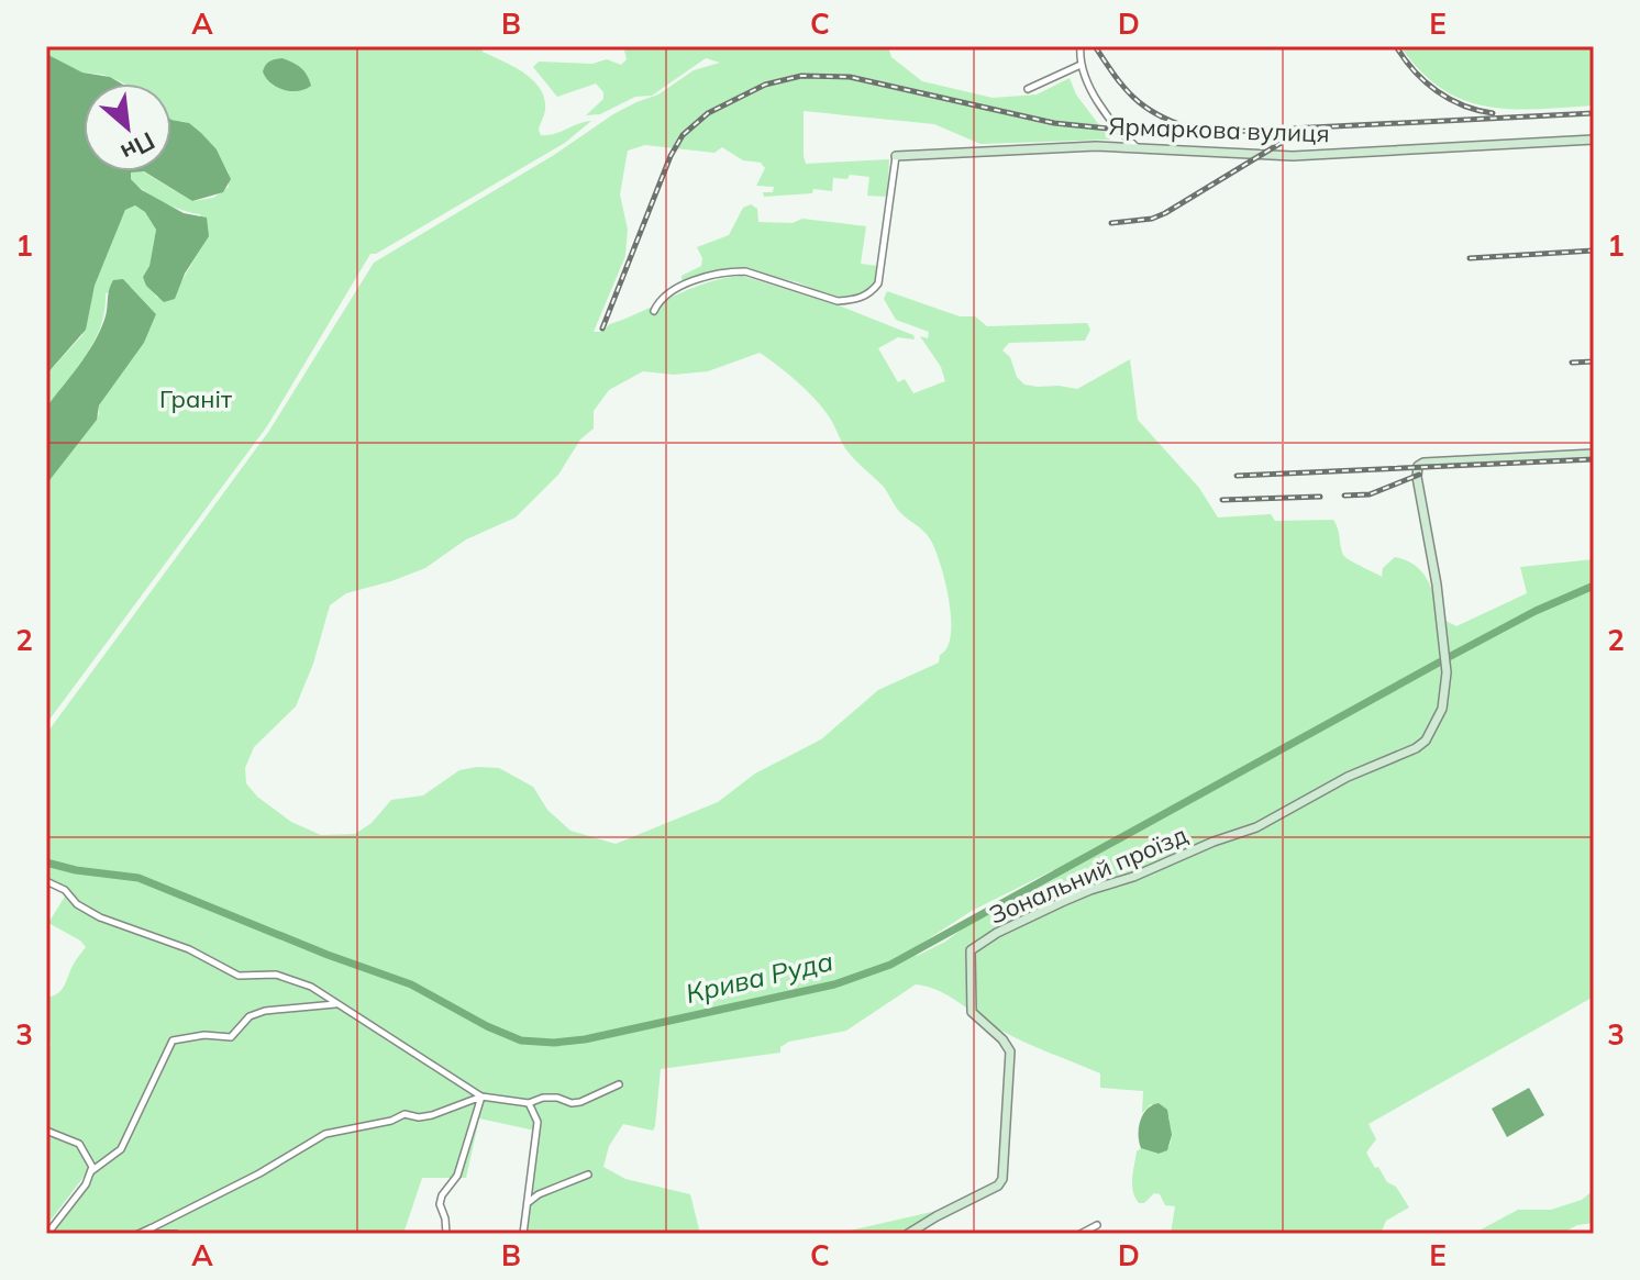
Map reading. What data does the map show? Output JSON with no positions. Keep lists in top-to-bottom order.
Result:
{
  "streets": {
    "street": ["Ярмаркова вулиця", "Зональний проїзд"]
  },
  "water": ["Крива Руда"],
  "parks": ["Граніт"],
  "north": "bottom right",
  "grid": {
    "columns": [
      "A",
      "B",
      "C",
      "D",
      "E"
    ],
    "rows": ["1", "2", "3"]
  }
}
